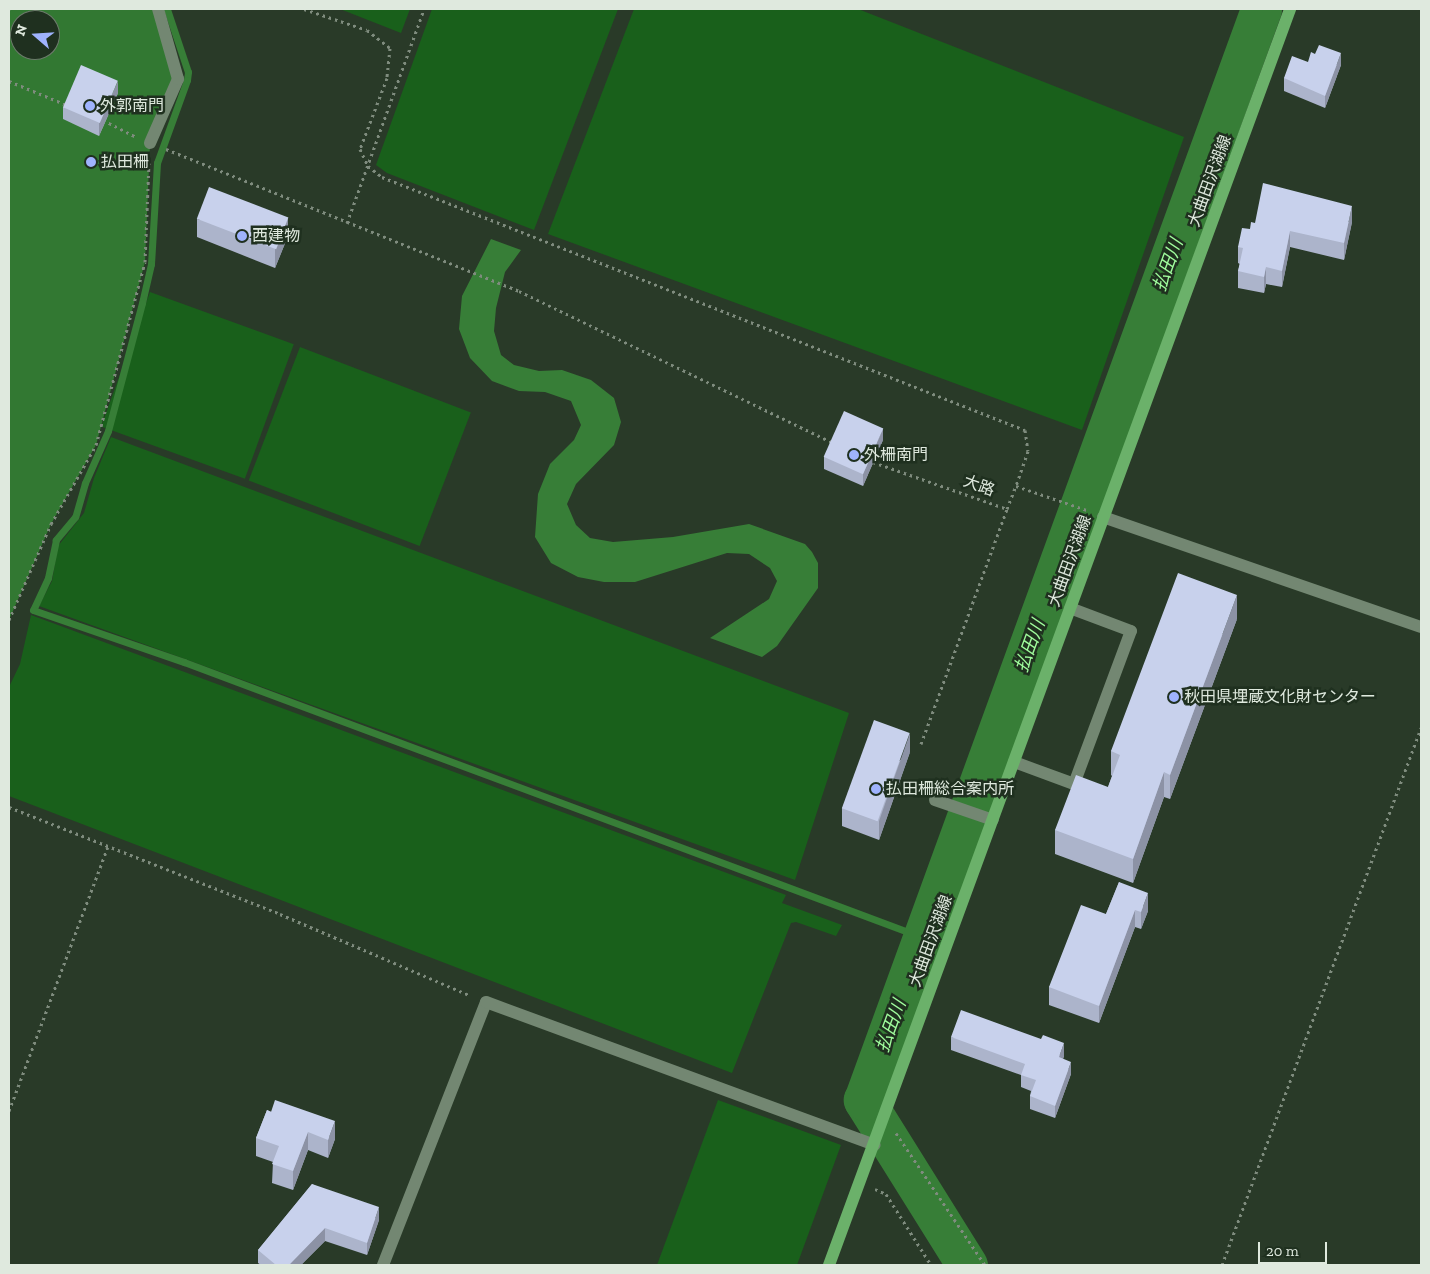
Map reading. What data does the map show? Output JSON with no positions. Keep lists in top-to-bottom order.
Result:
{
  "streets": {
    "main road": ["大曲田沢湖線"],
    "path": ["大路"]
  },
  "crossings": [
    ["大曲田沢湖線", "大路"]
  ],
  "water": ["払田川"],
  "places": [
    "外郭南門",
    "払田柵",
    "西建物",
    "外柵南門",
    "秋田県埋蔵文化財センター",
    "払田柵総合案内所"
  ],
  "scale_bar": "20 m",
  "north": "left"
}
